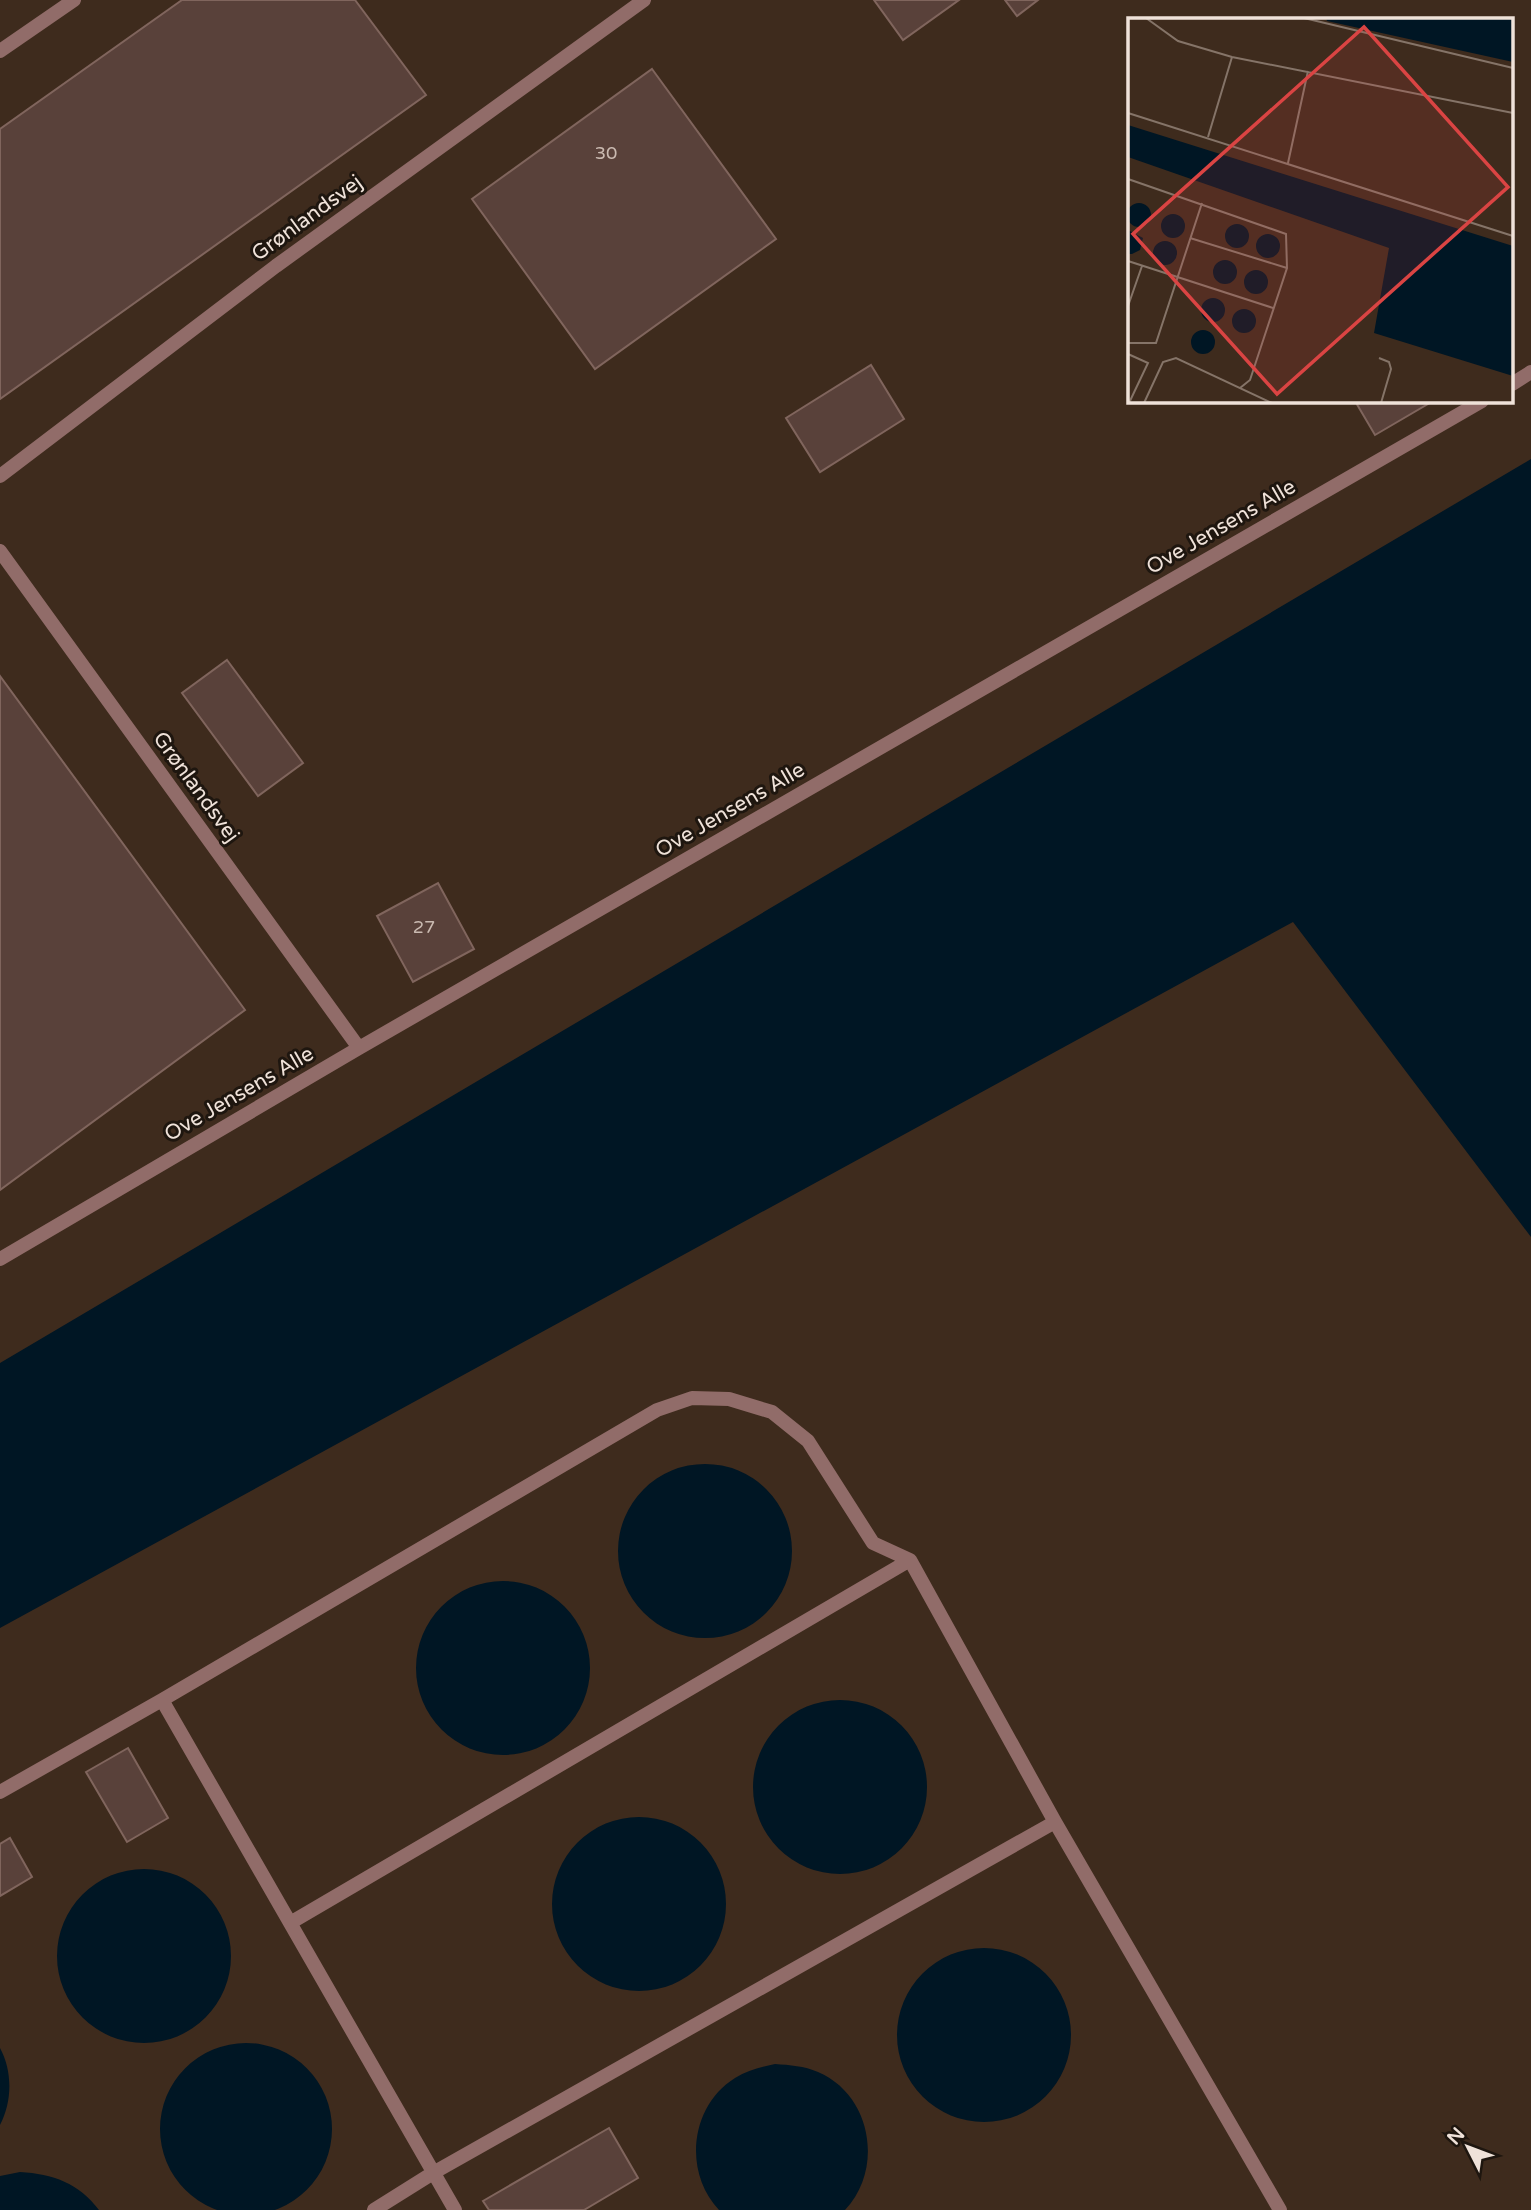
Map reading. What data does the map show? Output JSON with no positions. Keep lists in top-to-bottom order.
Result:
{
  "streets": {
    "street": ["Grønlandsvej", "Ove Jensens Alle"]
  },
  "crossings": [
    ["Grønlandsvej", "Ove Jensens Alle"]
  ],
  "house_numbers": ["30", "27"],
  "north": "top left"
}
